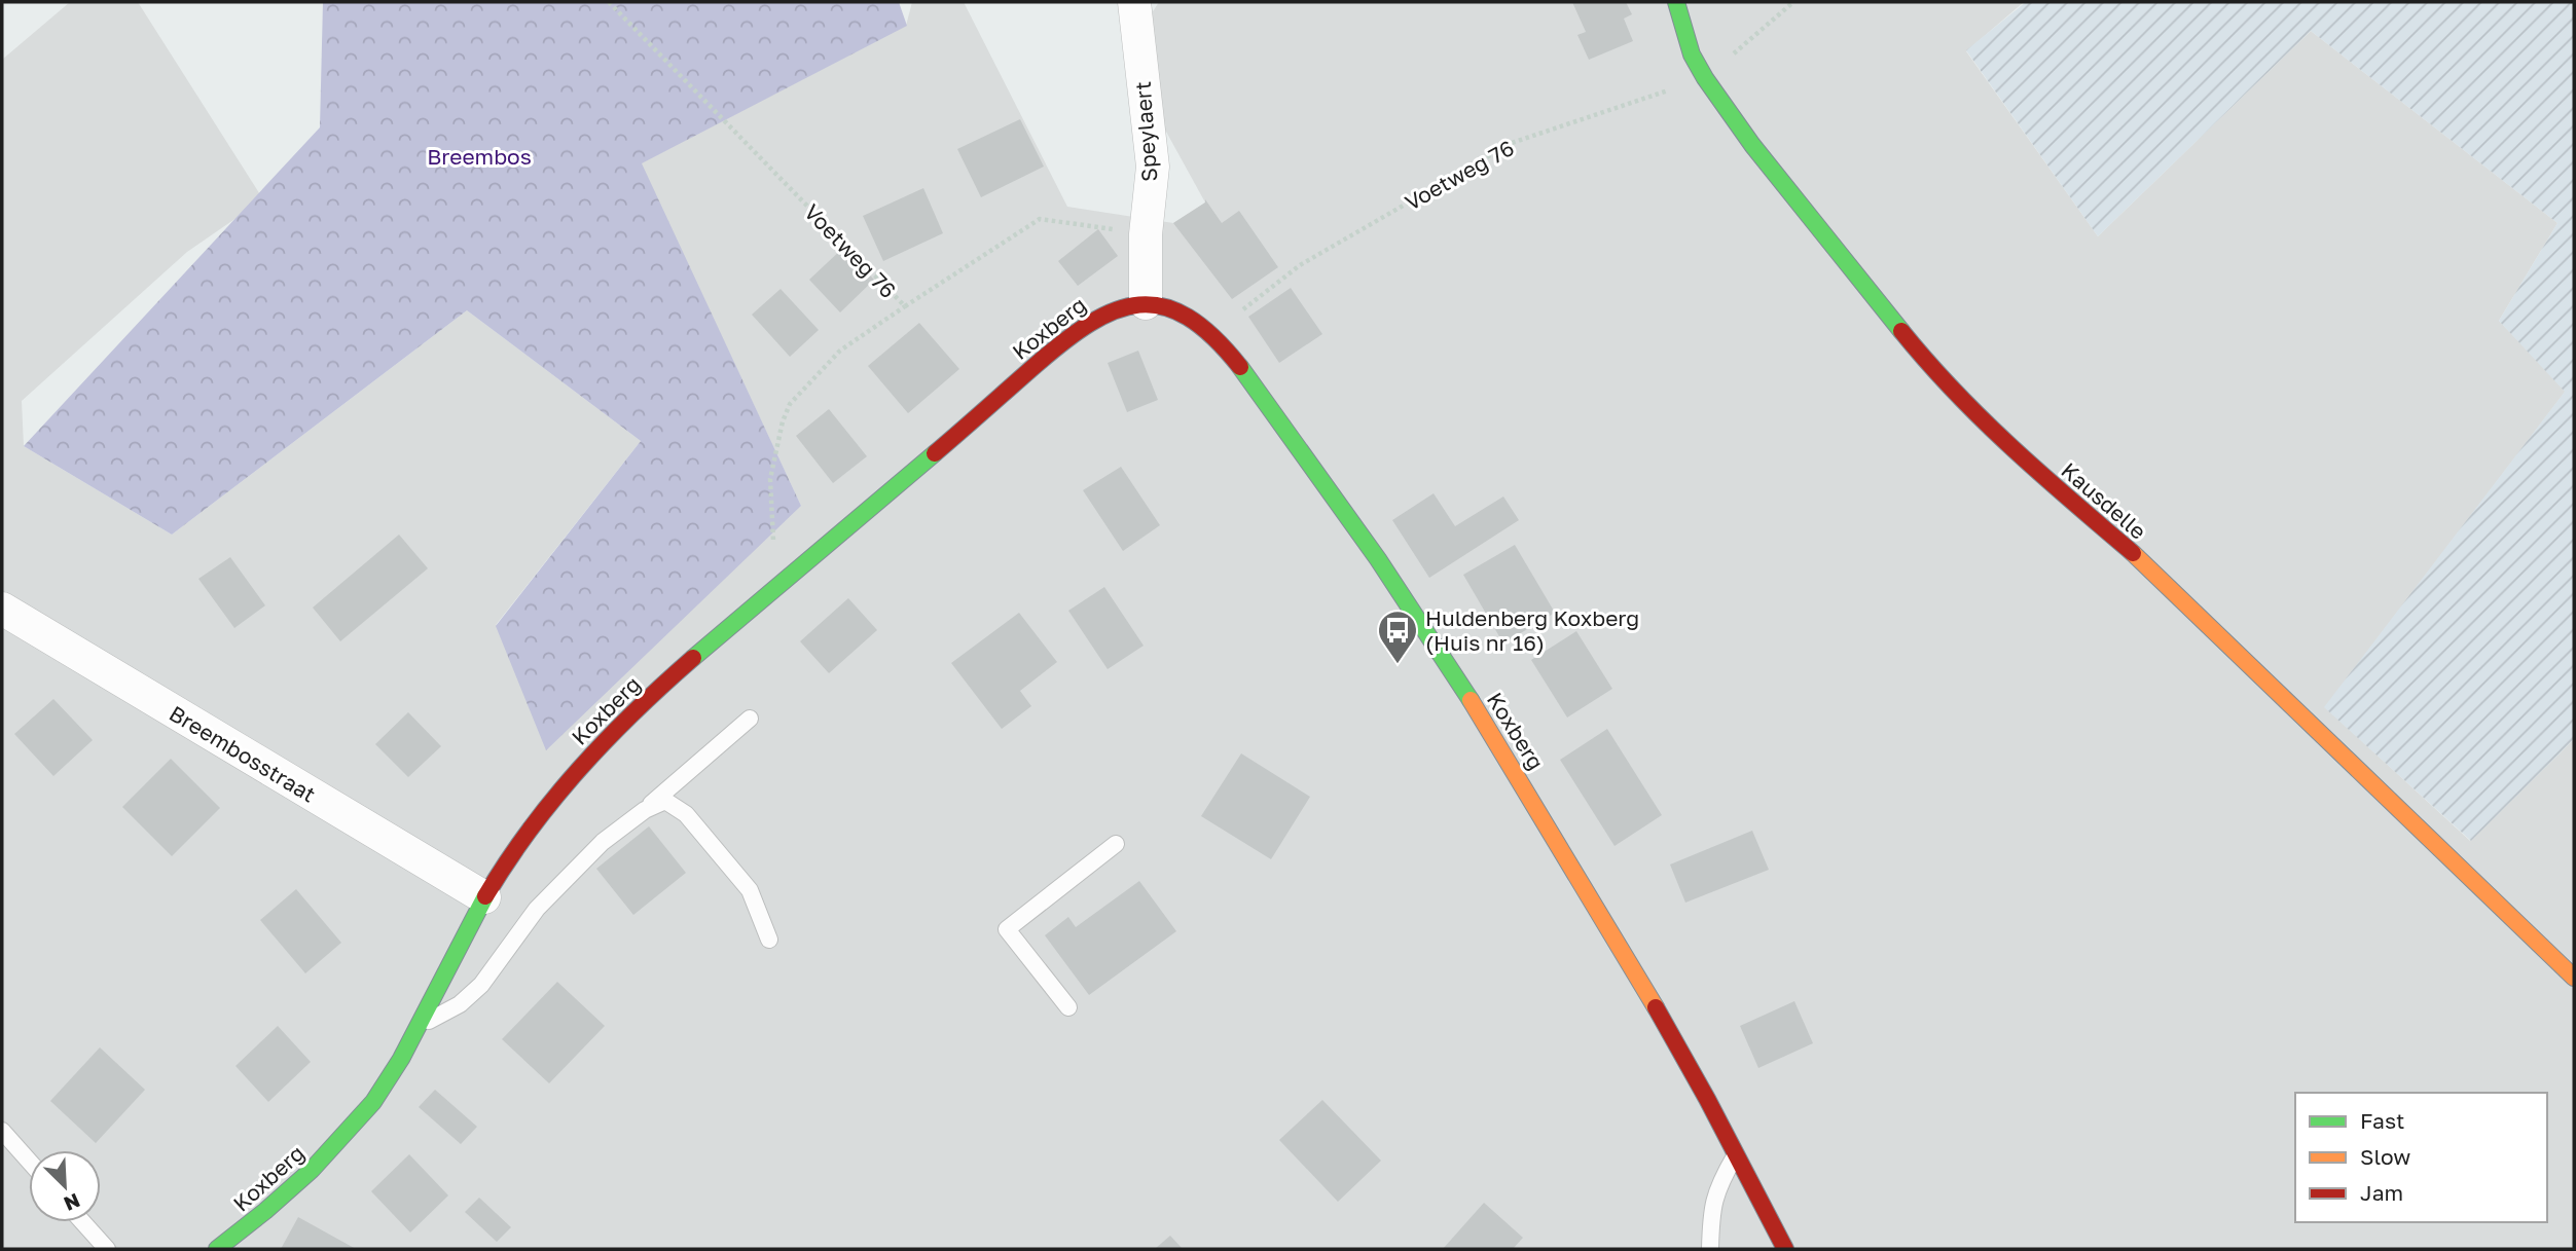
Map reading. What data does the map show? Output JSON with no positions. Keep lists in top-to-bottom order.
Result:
{
  "streets": {
    "street": [
      "Speylaert",
      "Koxberg",
      "Kausdelle",
      "Breembosstraat"
    ],
    "path": ["Voetweg 76"]
  },
  "crossings": [
    ["Speylaert", "Voetweg 76"],
    ["Speylaert", "Koxberg"],
    ["Voetweg 76", "Koxberg"],
    ["Voetweg 76", "Kausdelle"],
    ["Koxberg", "Breembosstraat"]
  ],
  "parks": ["Breembos"],
  "places": {
    "bus stop": ["Huldenberg Koxberg (Huis nr 16)"]
  },
  "legend": ["Fast", "Slow", "Jam"],
  "north": "bottom right"
}
